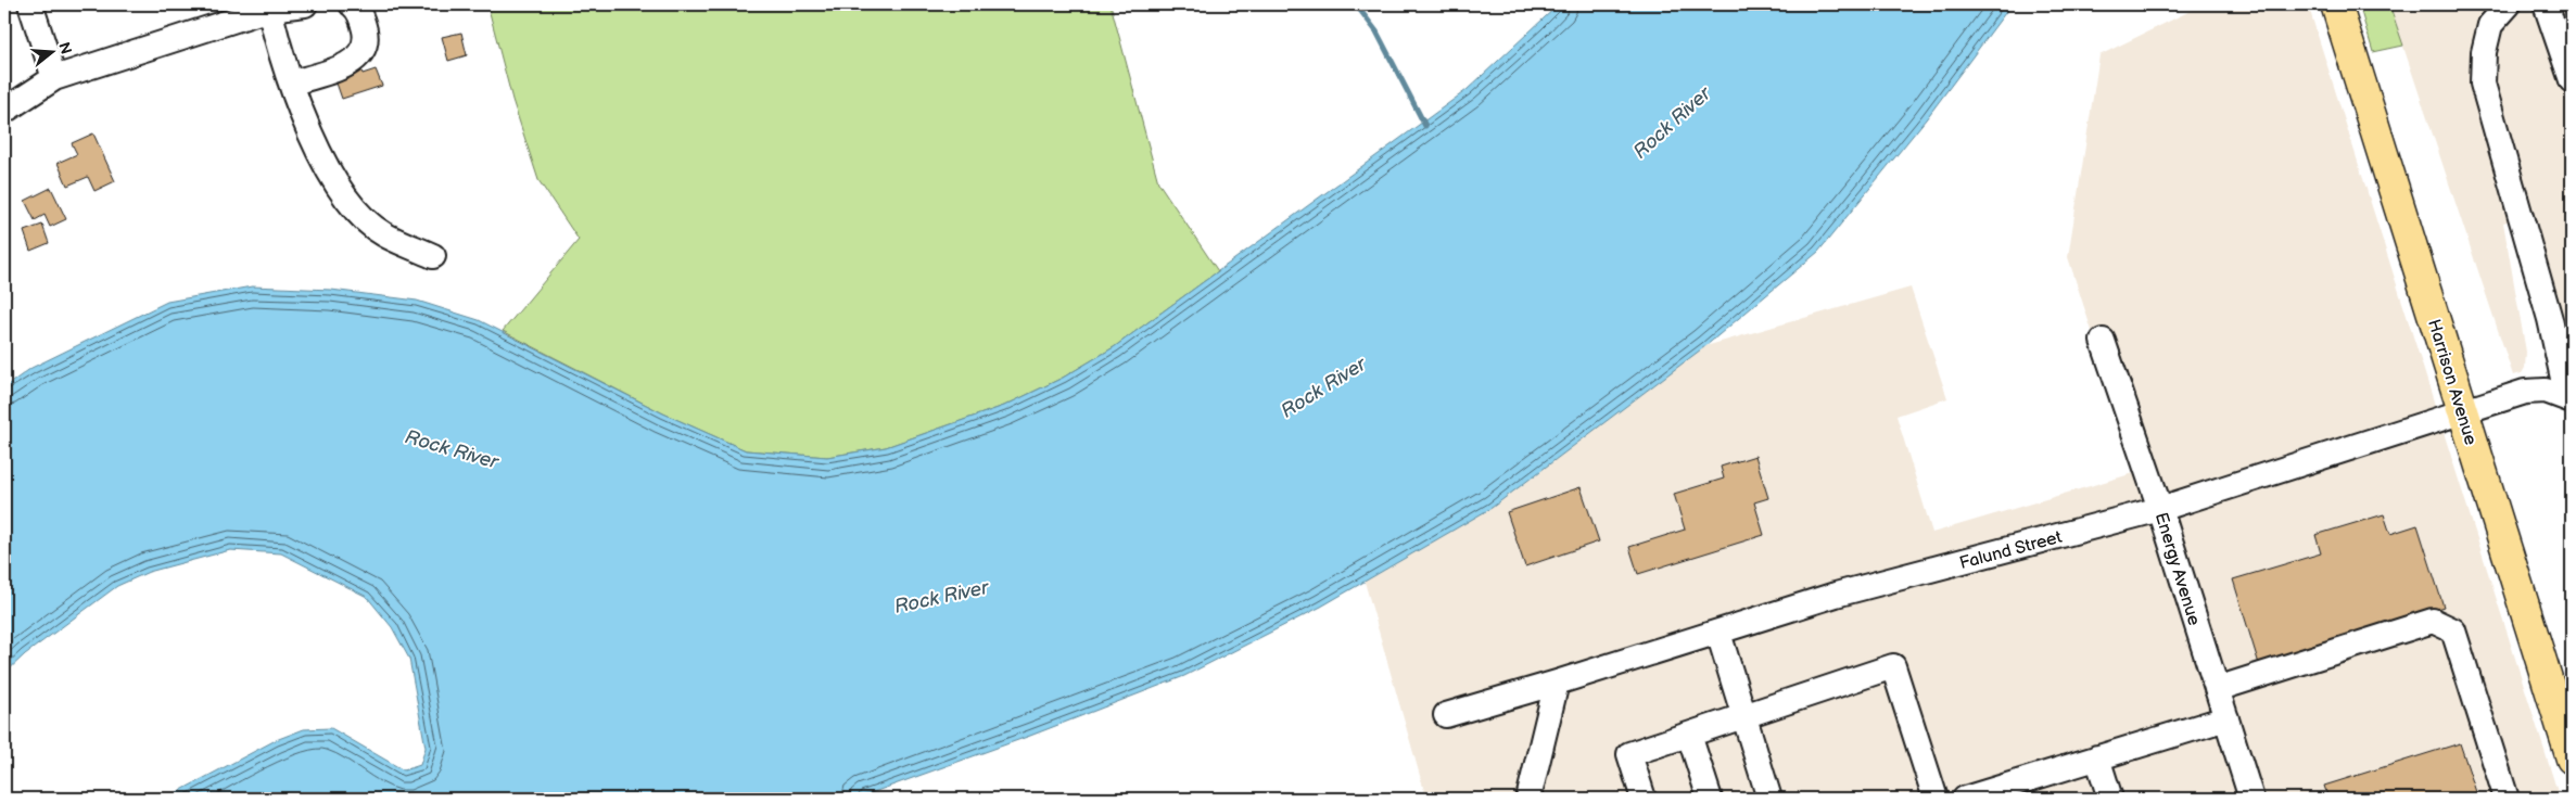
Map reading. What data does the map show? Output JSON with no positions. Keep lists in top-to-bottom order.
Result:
{
  "streets": {
    "main road": ["Harrison Avenue"],
    "street": ["Falund Street", "Energy Avenue"]
  },
  "crossings": [
    ["Harrison Avenue", "Falund Street"],
    ["Falund Street", "Energy Avenue"]
  ],
  "water": ["Rock River"],
  "north": "right"
}
